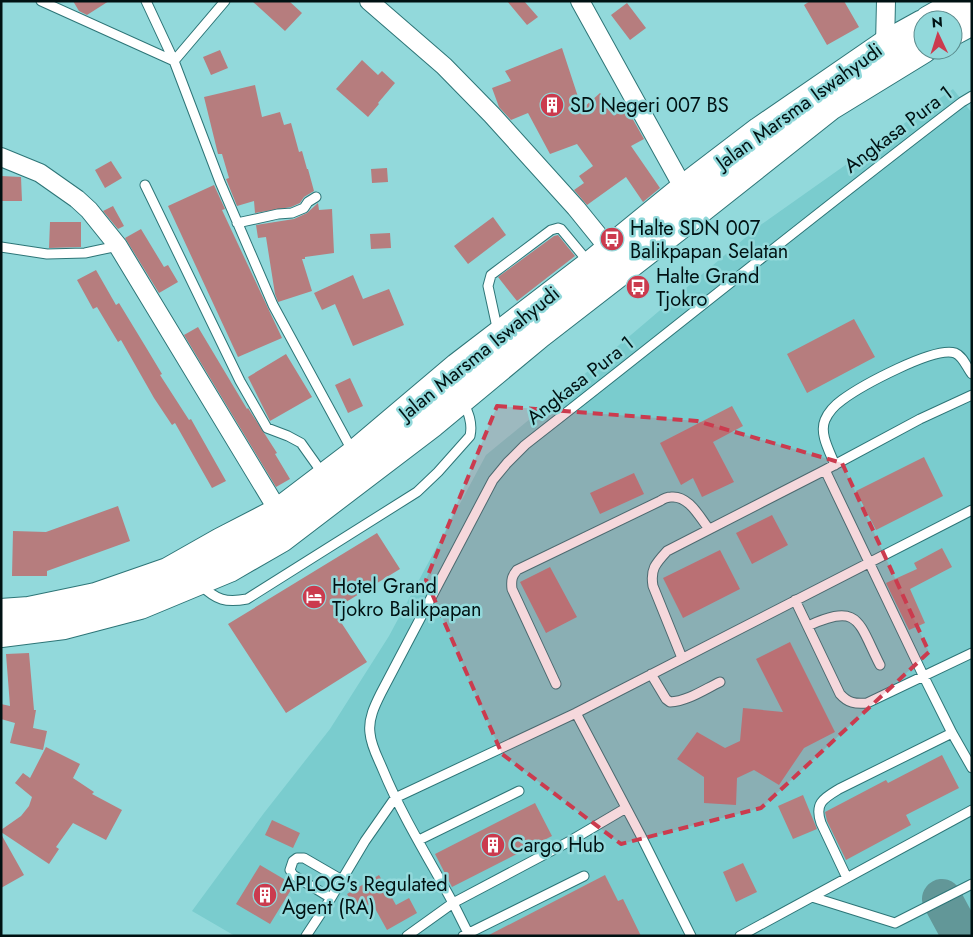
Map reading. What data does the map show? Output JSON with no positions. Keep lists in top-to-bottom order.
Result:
{
  "streets": {
    "highway": ["Jalan Marsma Iswahyudi"],
    "lane": ["Angkasa Pura 1"]
  },
  "places": {
    "building": ["SD Negeri 007 BS", "Cargo Hub", "APLOG's Regulated Agent (RA)"],
    "bus stop": ["Halte SDN 007 Balikpapan Selatan", "Halte Grand Tjokro"],
    "hotel": ["Hotel Grand Tjokro Balikpapan"]
  },
  "north": "top"
}
